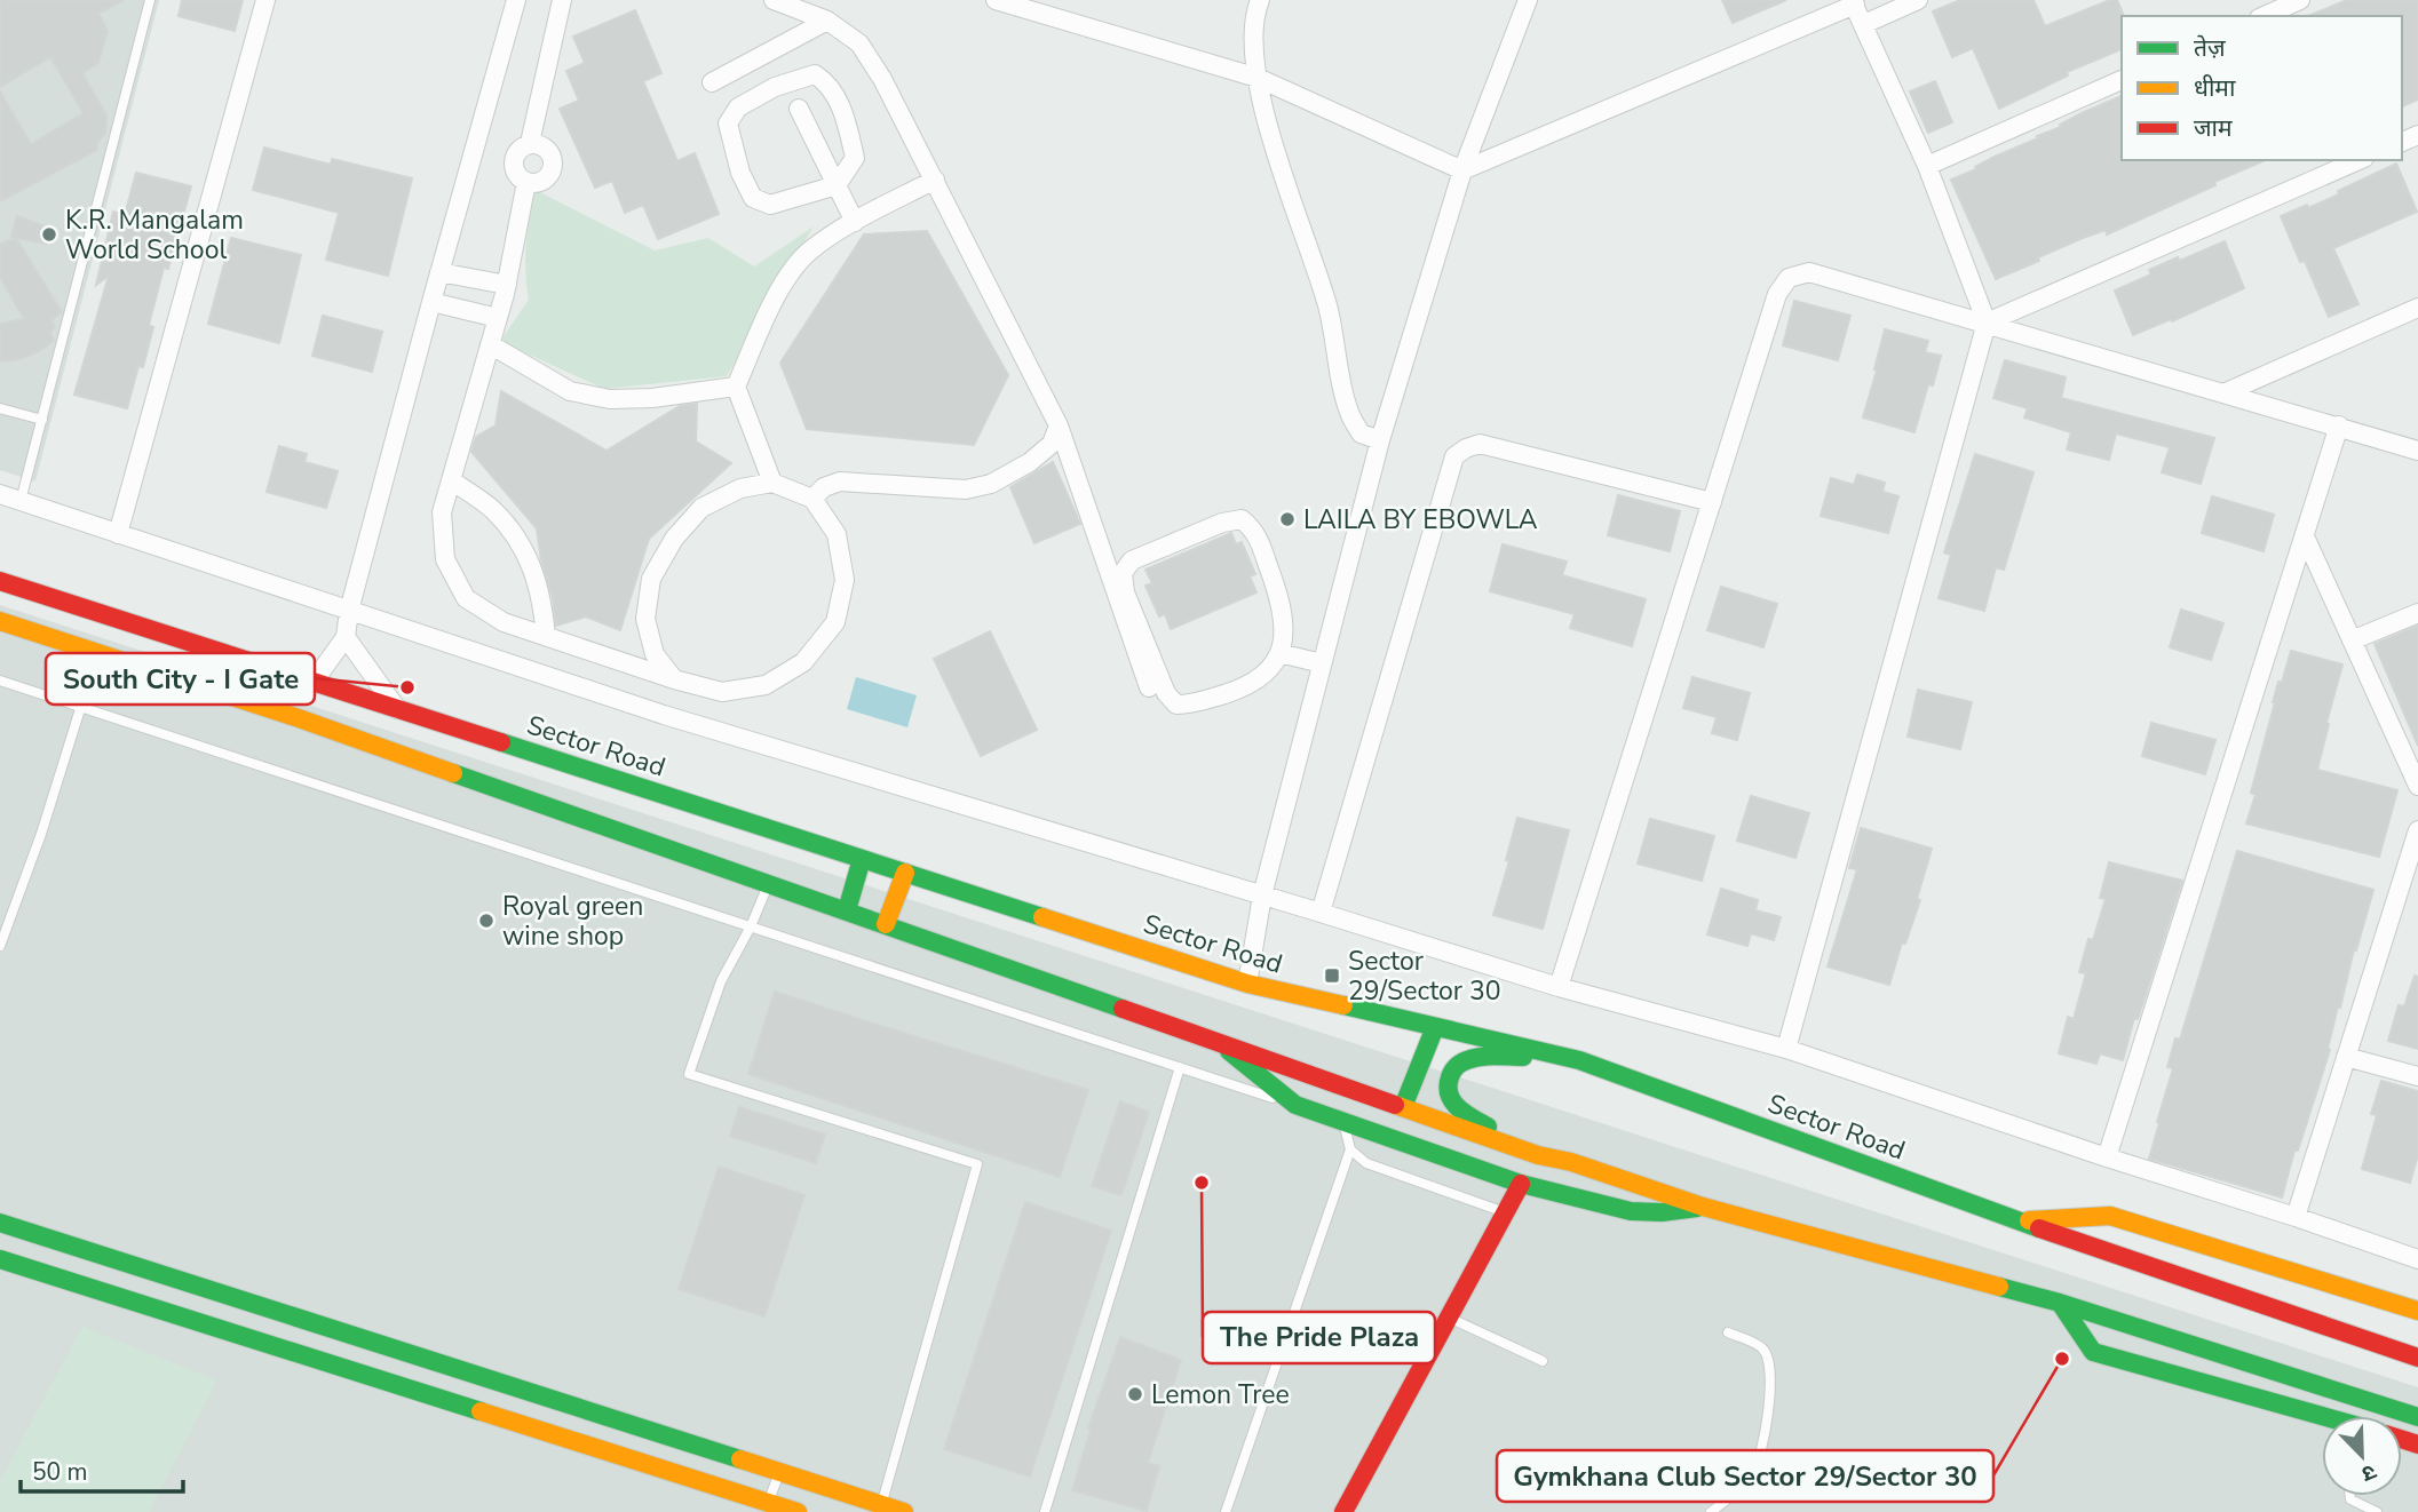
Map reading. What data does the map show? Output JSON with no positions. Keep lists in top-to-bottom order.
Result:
{
  "streets": {
    "main road": ["Sector Road"]
  },
  "places": {
    "other": [
      "K.R. Mangalam World School",
      "LAILA BY EBOWLA",
      "South City - I Gate",
      "Royal green wine shop",
      "The Pride Plaza",
      "Gymkhana Club Sector 29/Sector 30",
      "Lemon Tree"
    ],
    "transit": ["Sector 29/Sector 30"]
  },
  "legend": ["तेज़", "धीमा", "जाम"],
  "scale_bar": "50 m",
  "north": "bottom right"
}
